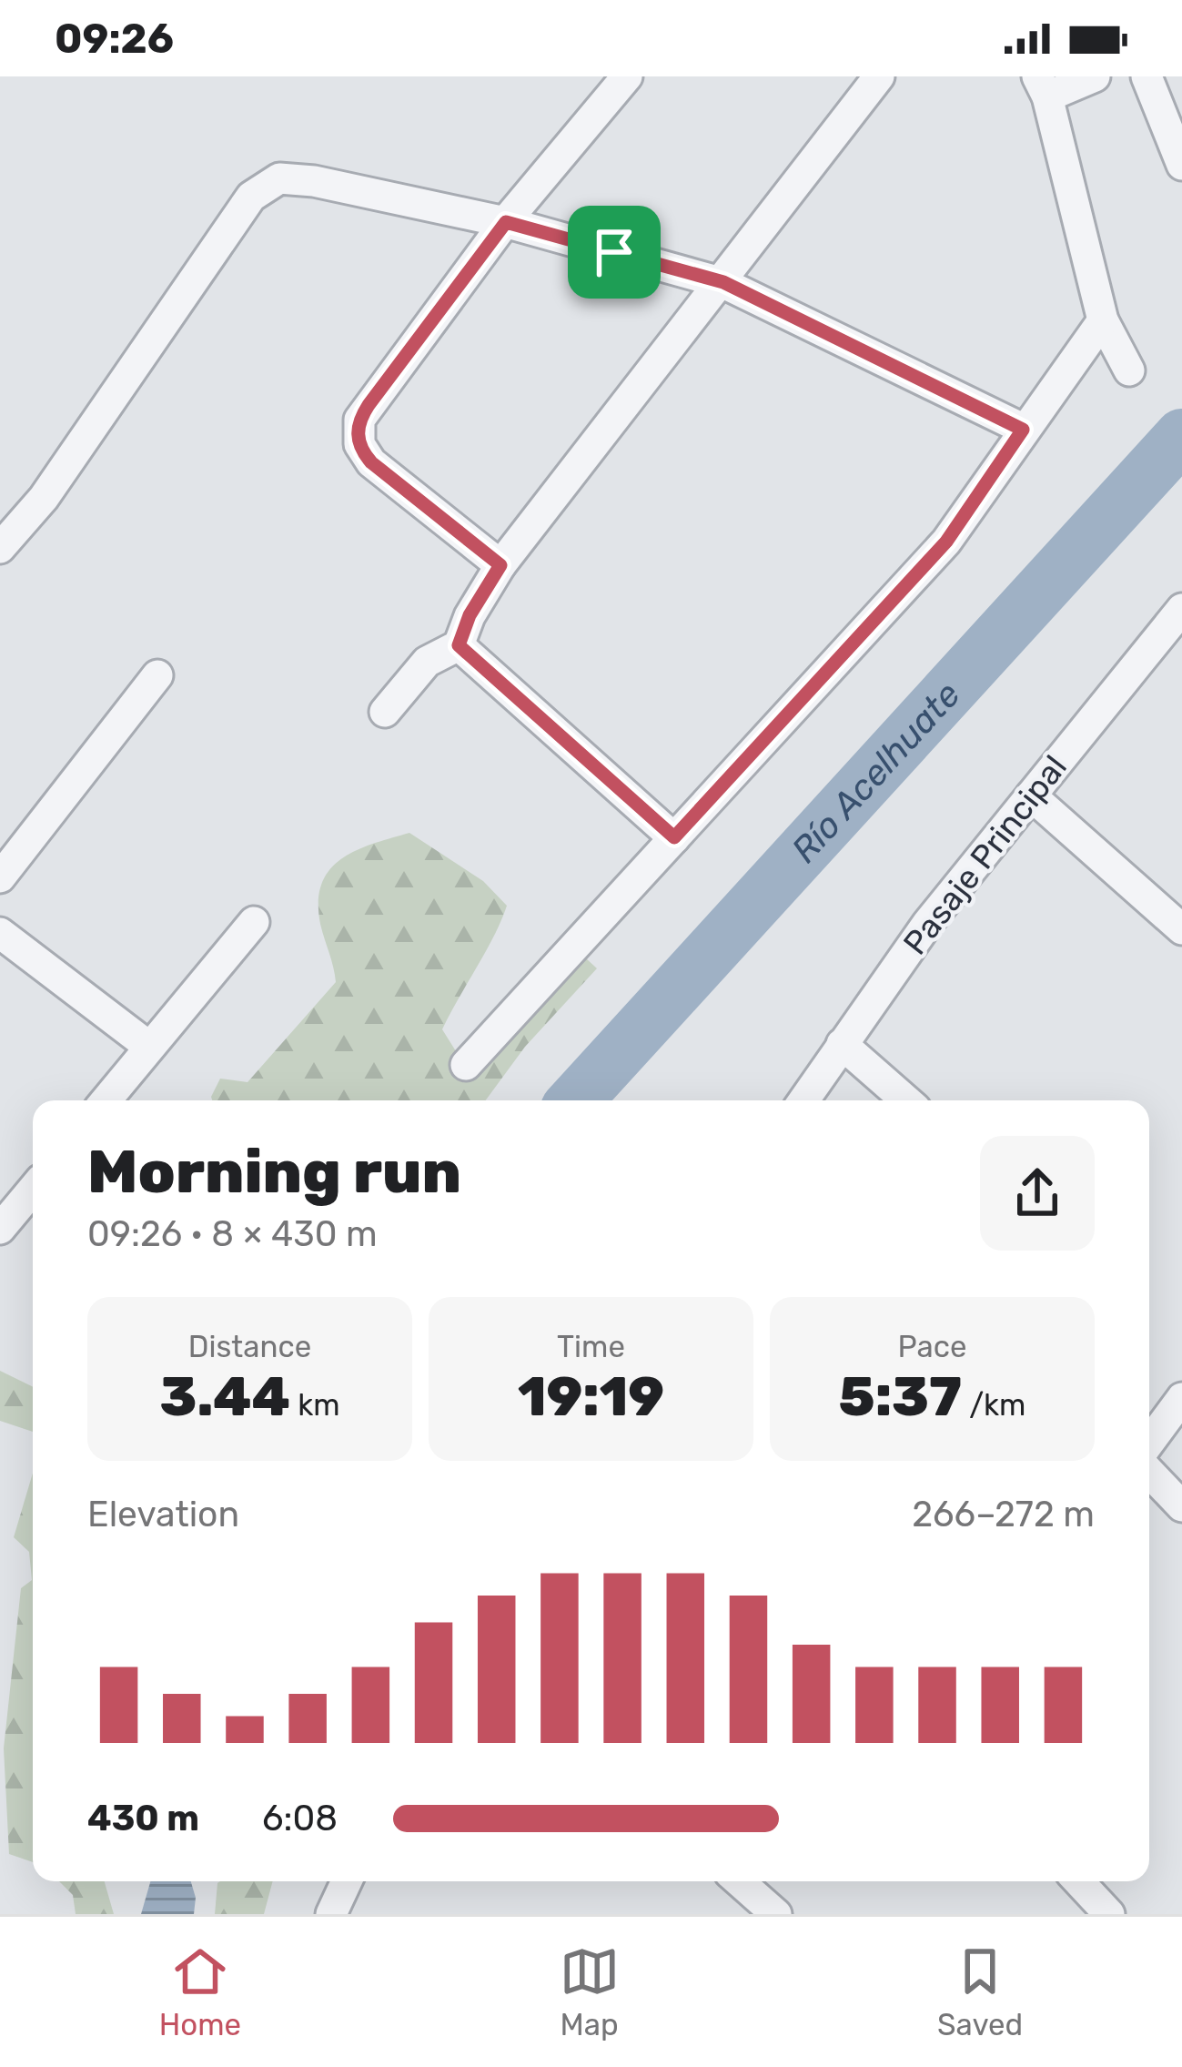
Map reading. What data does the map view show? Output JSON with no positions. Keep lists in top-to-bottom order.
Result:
{
  "streets": {
    "street": ["Pasaje Principal"]
  },
  "water": ["Río Acelhuate"],
  "page": {
    "status": "09:26",
    "heading": ["Morning run", "09:26 · 8 × 430 m"],
    "stats": [
      ["Distance", "3.44 km"],
      ["Time", "19:19"],
      ["Pace", "5:37 /km"]
    ],
    "chart": ["Elevation", "266–272 m"],
    "list": [
      {
        "name": "430 m",
        "note": "6:08"
      }
    ],
    "tabs": ["Home", "Map", "Saved"]
  }
}
